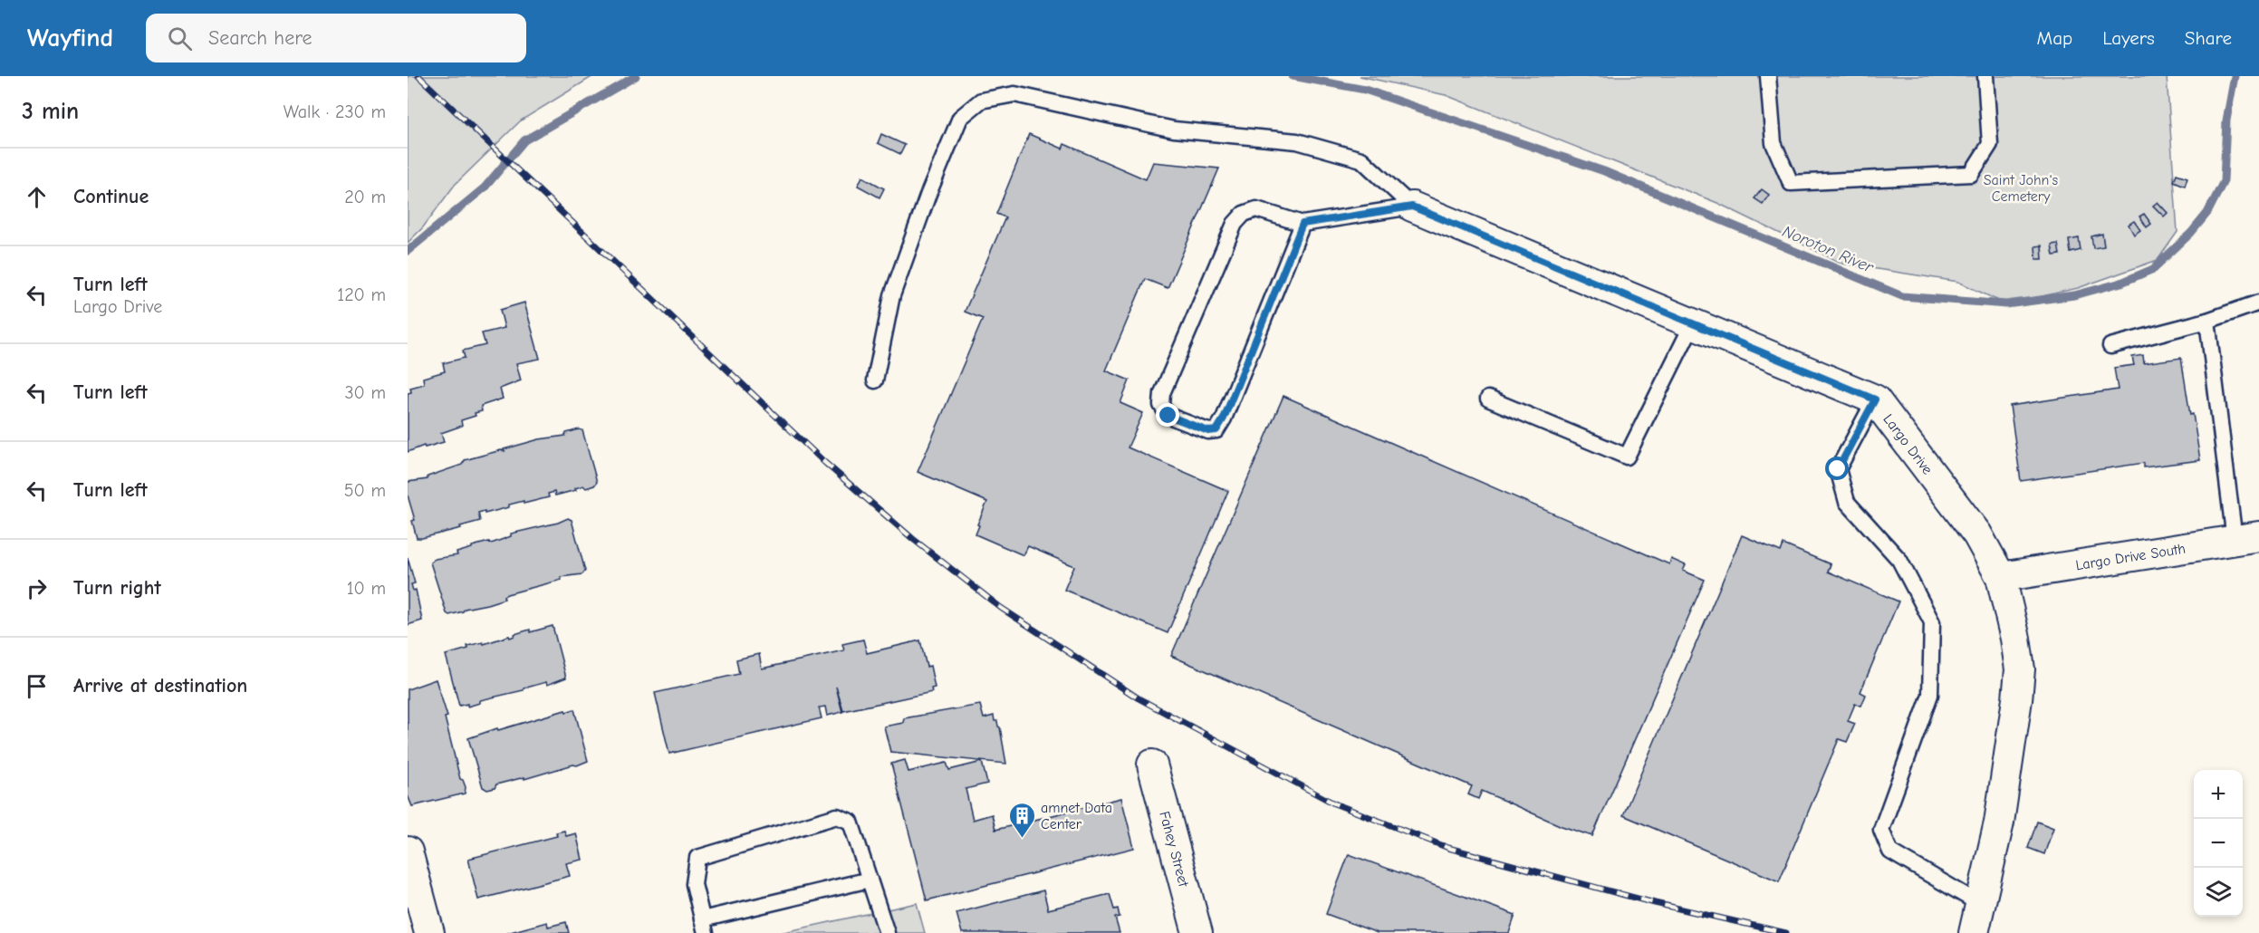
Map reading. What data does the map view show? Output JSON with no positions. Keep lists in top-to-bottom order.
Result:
{
  "streets": {
    "street": ["Largo Drive", "Largo Drive South", "Fahey Street"]
  },
  "crossings": [
    ["Largo Drive", "Largo Drive South"]
  ],
  "water": ["Noroton River"],
  "parks": ["Saint John's Cemetery"],
  "places": {
    "building": ["amnet Data Center"]
  },
  "page": {
    "header": "Wayfind",
    "search": "Search here",
    "nav": ["Map", "Layers", "Share"],
    "heading": ["3 min", "Walk · 230 m"],
    "list": [
      ["Continue", "20 m"],
      ["Turn left", "Largo Drive", "120 m"],
      ["Turn left", "30 m"],
      ["Turn left", "50 m"],
      ["Turn right", "10 m"],
      "Arrive at destination"
    ],
    "map_buttons": ["+", "−"]
  }
}
